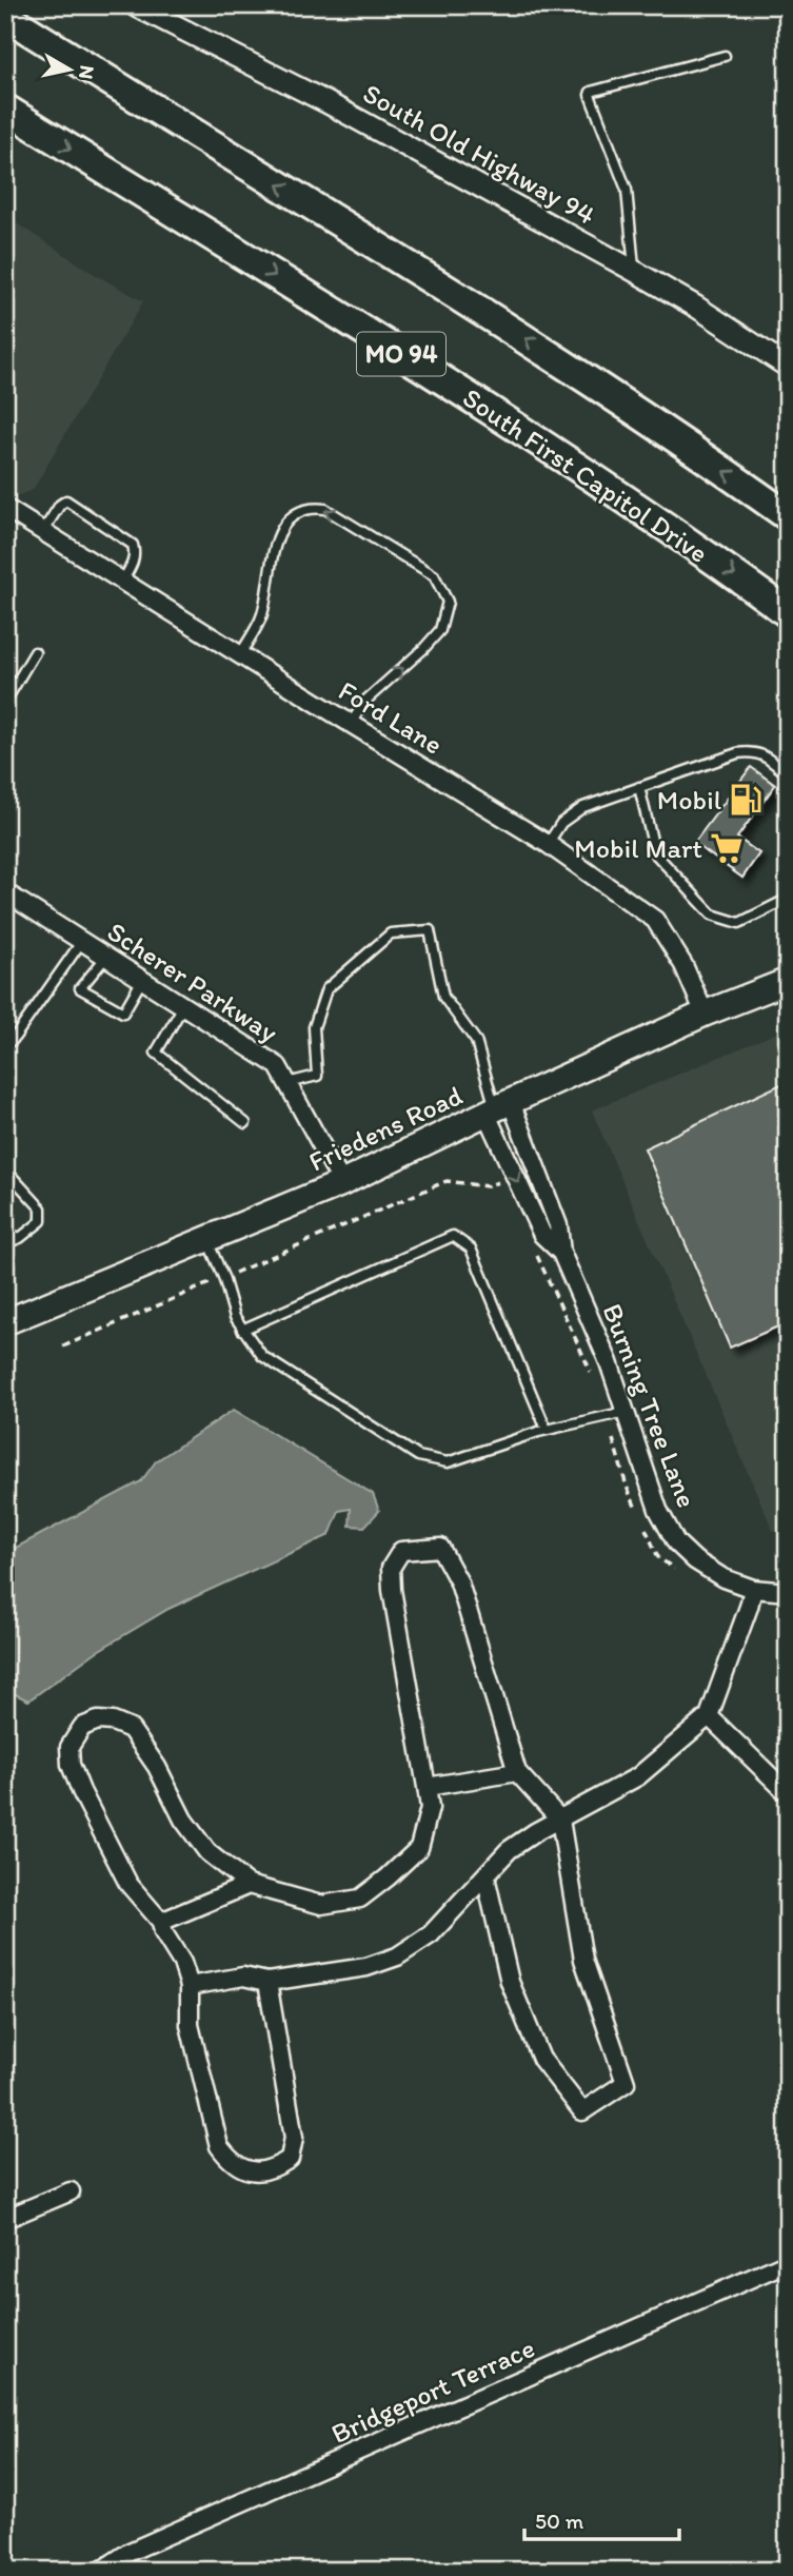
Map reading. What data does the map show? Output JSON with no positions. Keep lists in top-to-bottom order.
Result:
{
  "streets": {
    "highway": ["MO 94", "South First Capitol Drive"],
    "main road": ["Friedens Road"],
    "street": [
      "South Old Highway 94",
      "Ford Lane",
      "Scherer Parkway",
      "Burning Tree Lane",
      "Bridgeport Terrace"
    ]
  },
  "crossings": [
    ["Ford Lane", "Friedens Road"],
    ["Scherer Parkway", "Friedens Road"],
    ["Friedens Road", "Burning Tree Lane"]
  ],
  "places": {
    "fuel station": ["Mobil"],
    "supermarket": ["Mobil Mart"]
  },
  "scale_bar": "50 m",
  "north": "right"
}
